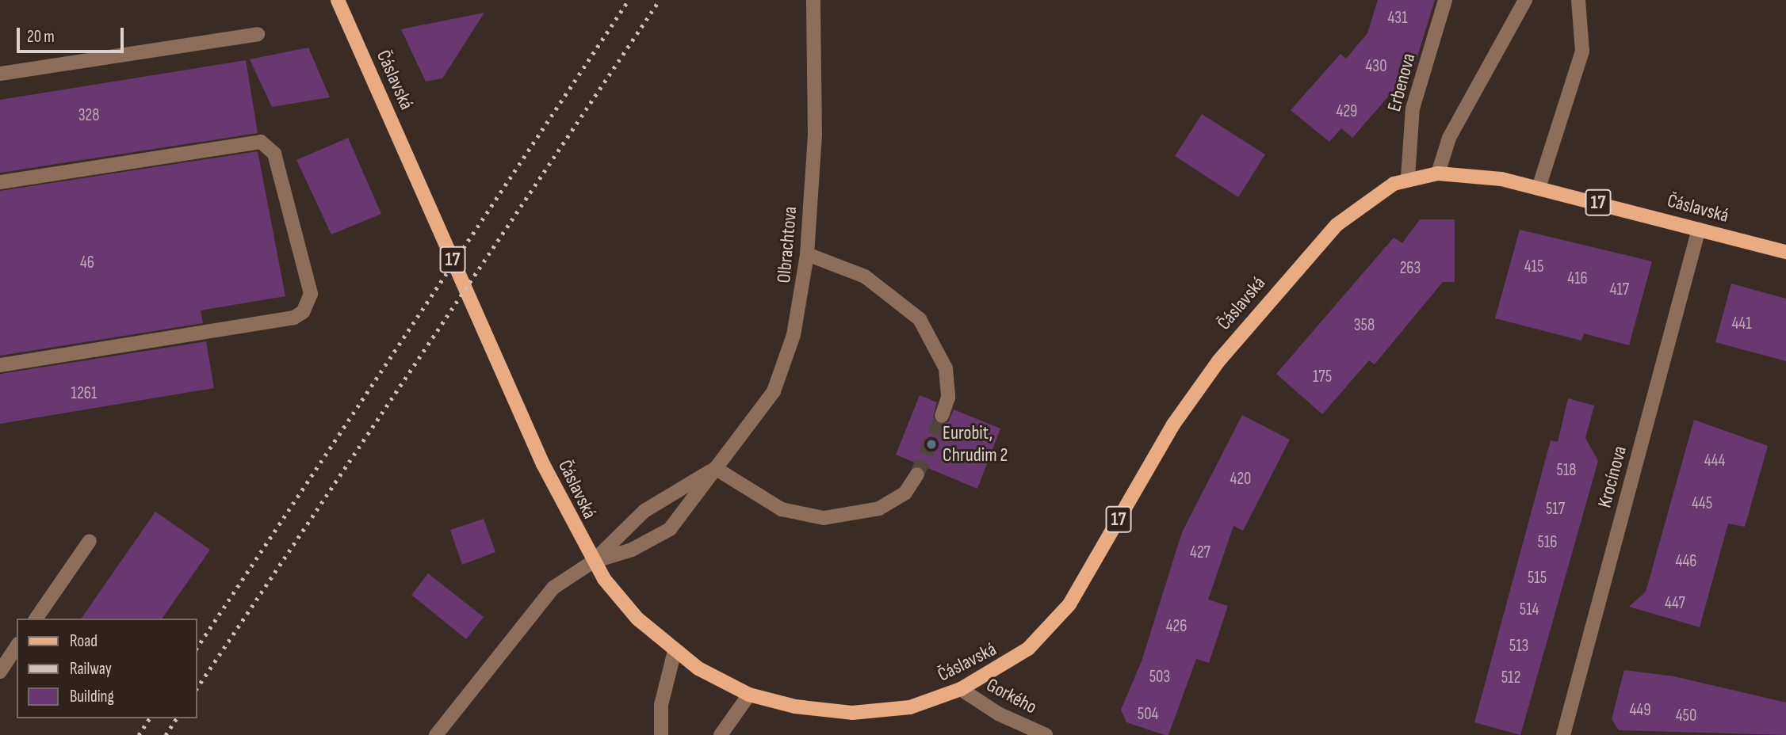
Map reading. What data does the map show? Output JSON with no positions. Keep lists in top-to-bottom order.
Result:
{
  "streets": {
    "main road": ["Čáslavská", "17"],
    "street": [
      "Erbenova",
      "Olbrachtova",
      "Krocínova",
      "Gorkého"
    ]
  },
  "crossings": [
    ["Čáslavská", "Erbenova"],
    ["Čáslavská", "Olbrachtova"],
    ["Čáslavská", "Krocínova"],
    ["Čáslavská", "Gorkého"]
  ],
  "places": ["Eurobit, Chrudim 2"],
  "house_numbers": [
    "431",
    "430",
    "429",
    "328",
    "46",
    "415",
    "263",
    "416",
    "417",
    "441",
    "358",
    "175",
    "1261",
    "444",
    "518",
    "420",
    "445",
    "517",
    "516",
    "427",
    "446",
    "515",
    "447",
    "514",
    "426",
    "513",
    "503",
    "512",
    "449",
    "504",
    "450"
  ],
  "legend": ["Road", "Railway", "Building"],
  "scale_bar": "20 m"
}
